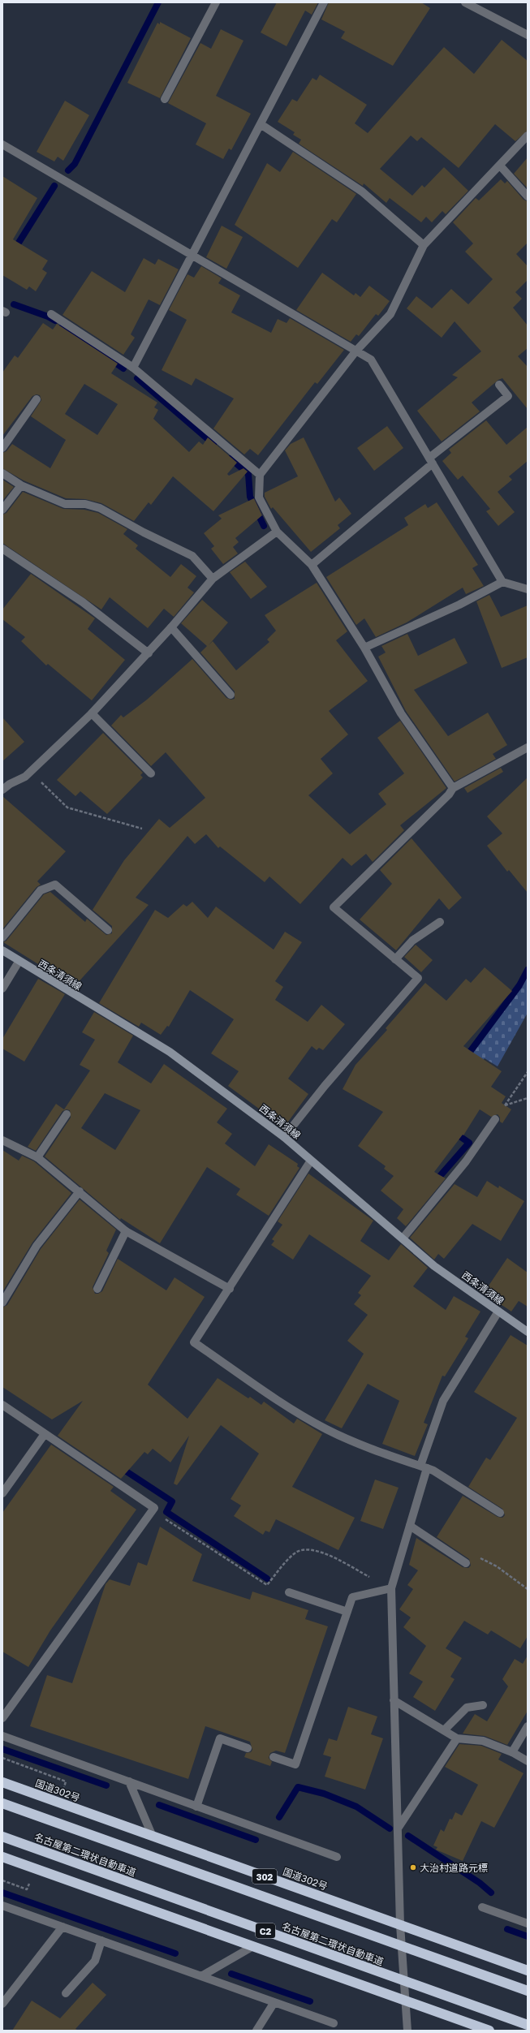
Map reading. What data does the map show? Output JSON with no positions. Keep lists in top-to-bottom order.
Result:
{
  "streets": {
    "highway": [
      "国道302号",
      "名古屋第二環状自動車道",
      "302",
      "C2"
    ],
    "main road": ["西条清須線"]
  },
  "places": ["大治村道路元標"]
}
